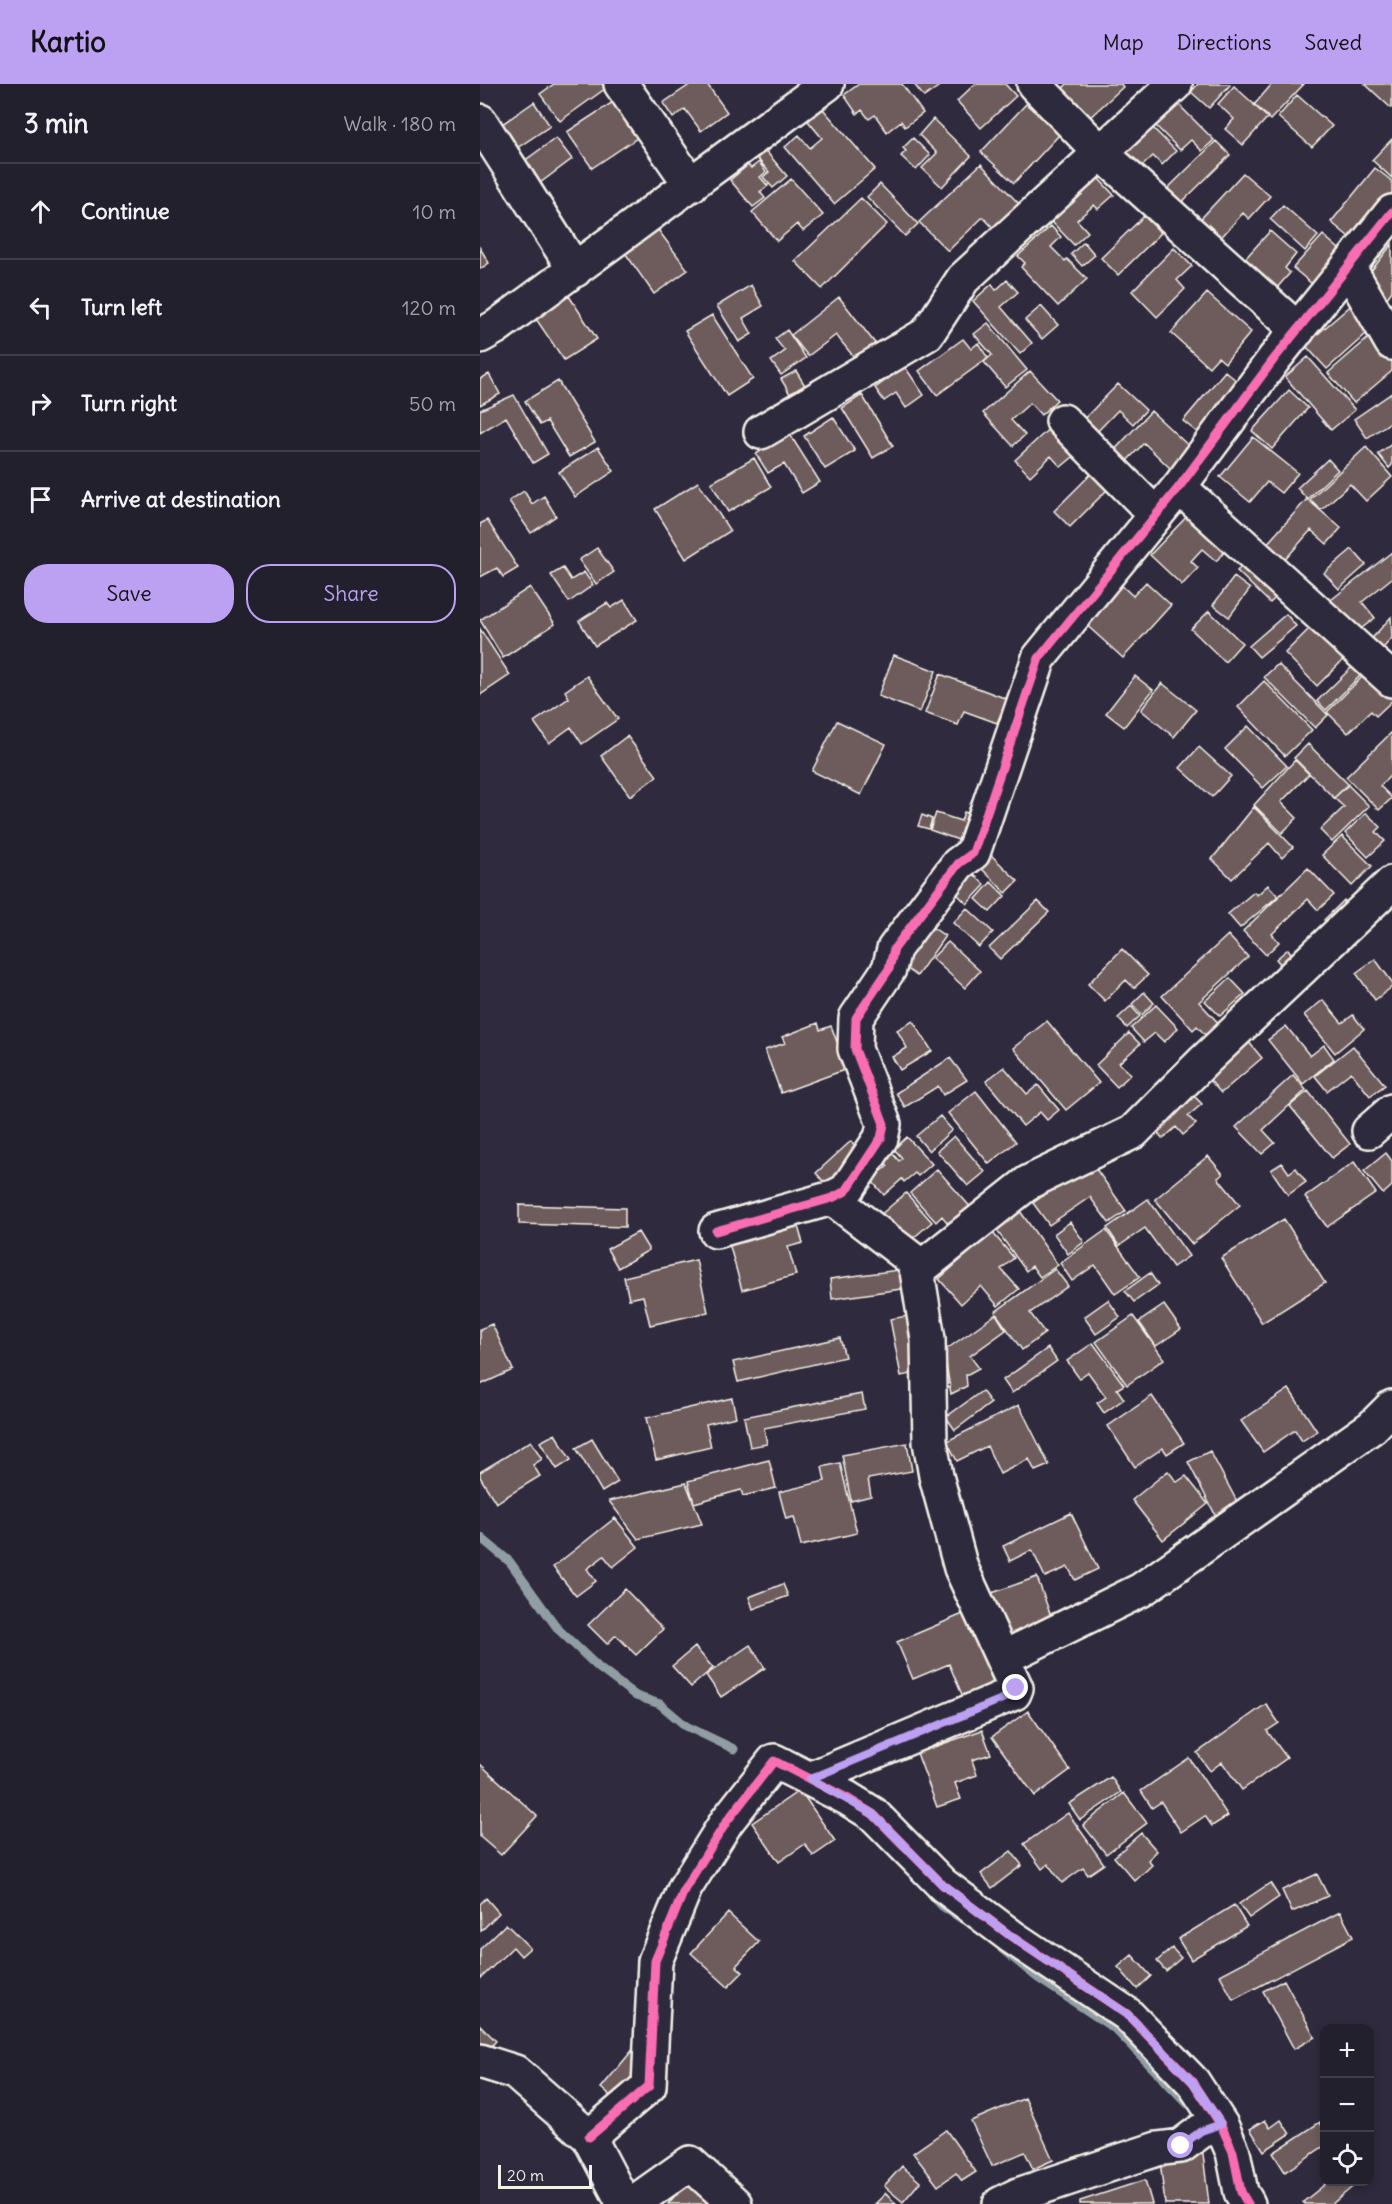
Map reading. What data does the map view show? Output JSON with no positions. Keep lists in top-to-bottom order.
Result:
{
  "scale_bar": "20 m",
  "page": {
    "header": "Kartio",
    "nav": ["Map", "Directions", "Saved"],
    "heading": ["3 min", "Walk · 180 m"],
    "list": [
      ["Continue", "10 m"],
      ["Turn left", "120 m"],
      ["Turn right", "50 m"],
      "Arrive at destination"
    ],
    "buttons": ["Save", "Share"],
    "map_buttons": ["+", "−"],
    "scale": "20 m"
  }
}
